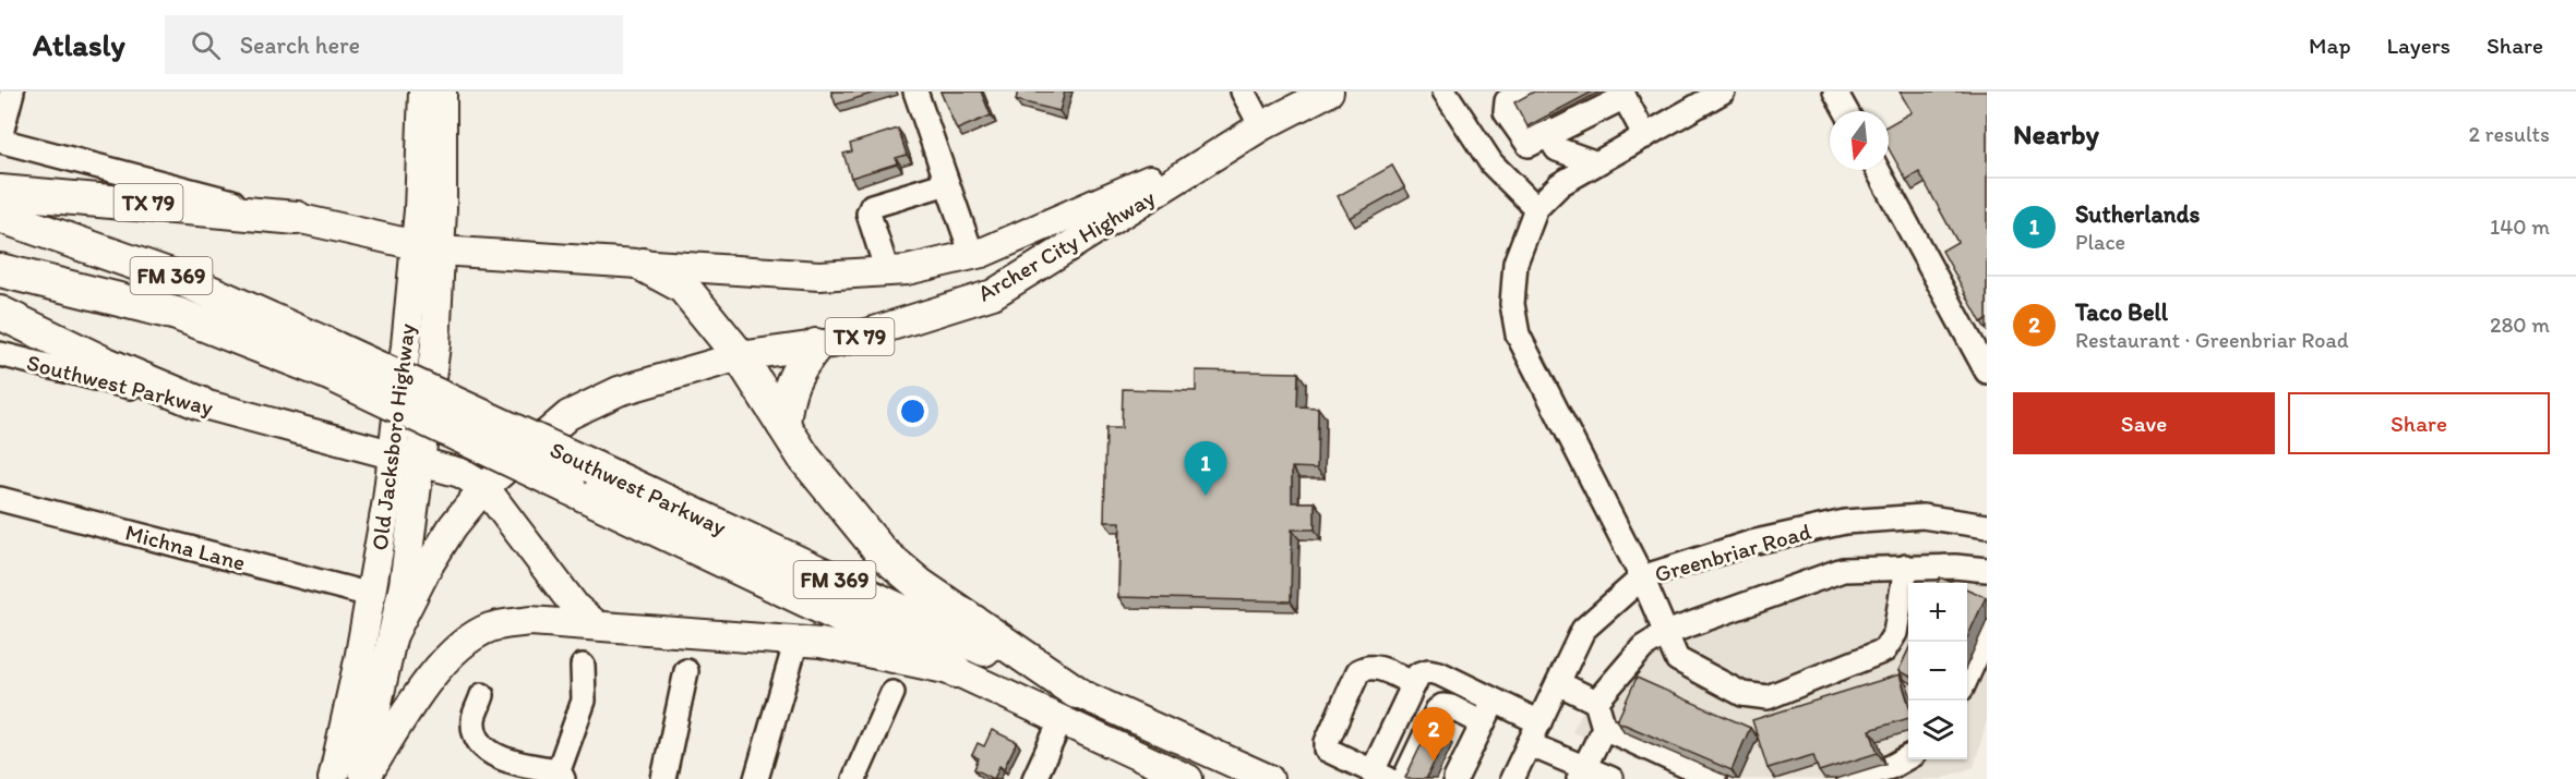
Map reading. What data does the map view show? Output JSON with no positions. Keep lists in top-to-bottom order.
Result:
{
  "streets": {
    "highway": ["TX 79", "FM 369", "Southwest Parkway"],
    "main road": ["Archer City Highway", "Old Jacksboro Highway"],
    "street": ["Michna Lane", "Greenbriar Road"]
  },
  "crossings": [
    ["TX 79", "Archer City Highway"],
    ["TX 79", "Old Jacksboro Highway"],
    ["Archer City Highway", "Southwest Parkway"],
    ["Archer City Highway", "Old Jacksboro Highway"],
    ["Southwest Parkway", "Old Jacksboro Highway"],
    ["Old Jacksboro Highway", "Michna Lane"]
  ],
  "north": "bottom",
  "page": {
    "header": "Atlasly",
    "search": "Search here",
    "nav": ["Map", "Layers", "Share"],
    "heading": ["Nearby", "2 results"],
    "list": [
      {
        "mark": "1",
        "name": "Sutherlands",
        "note": "Place",
        "value": "140 m"
      },
      {
        "mark": "2",
        "name": "Taco Bell",
        "note": "Restaurant · Greenbriar Road",
        "value": "280 m"
      }
    ],
    "buttons": ["Save", "Share"],
    "pins": ["1", "2"],
    "map_buttons": ["+", "−"]
  }
}
